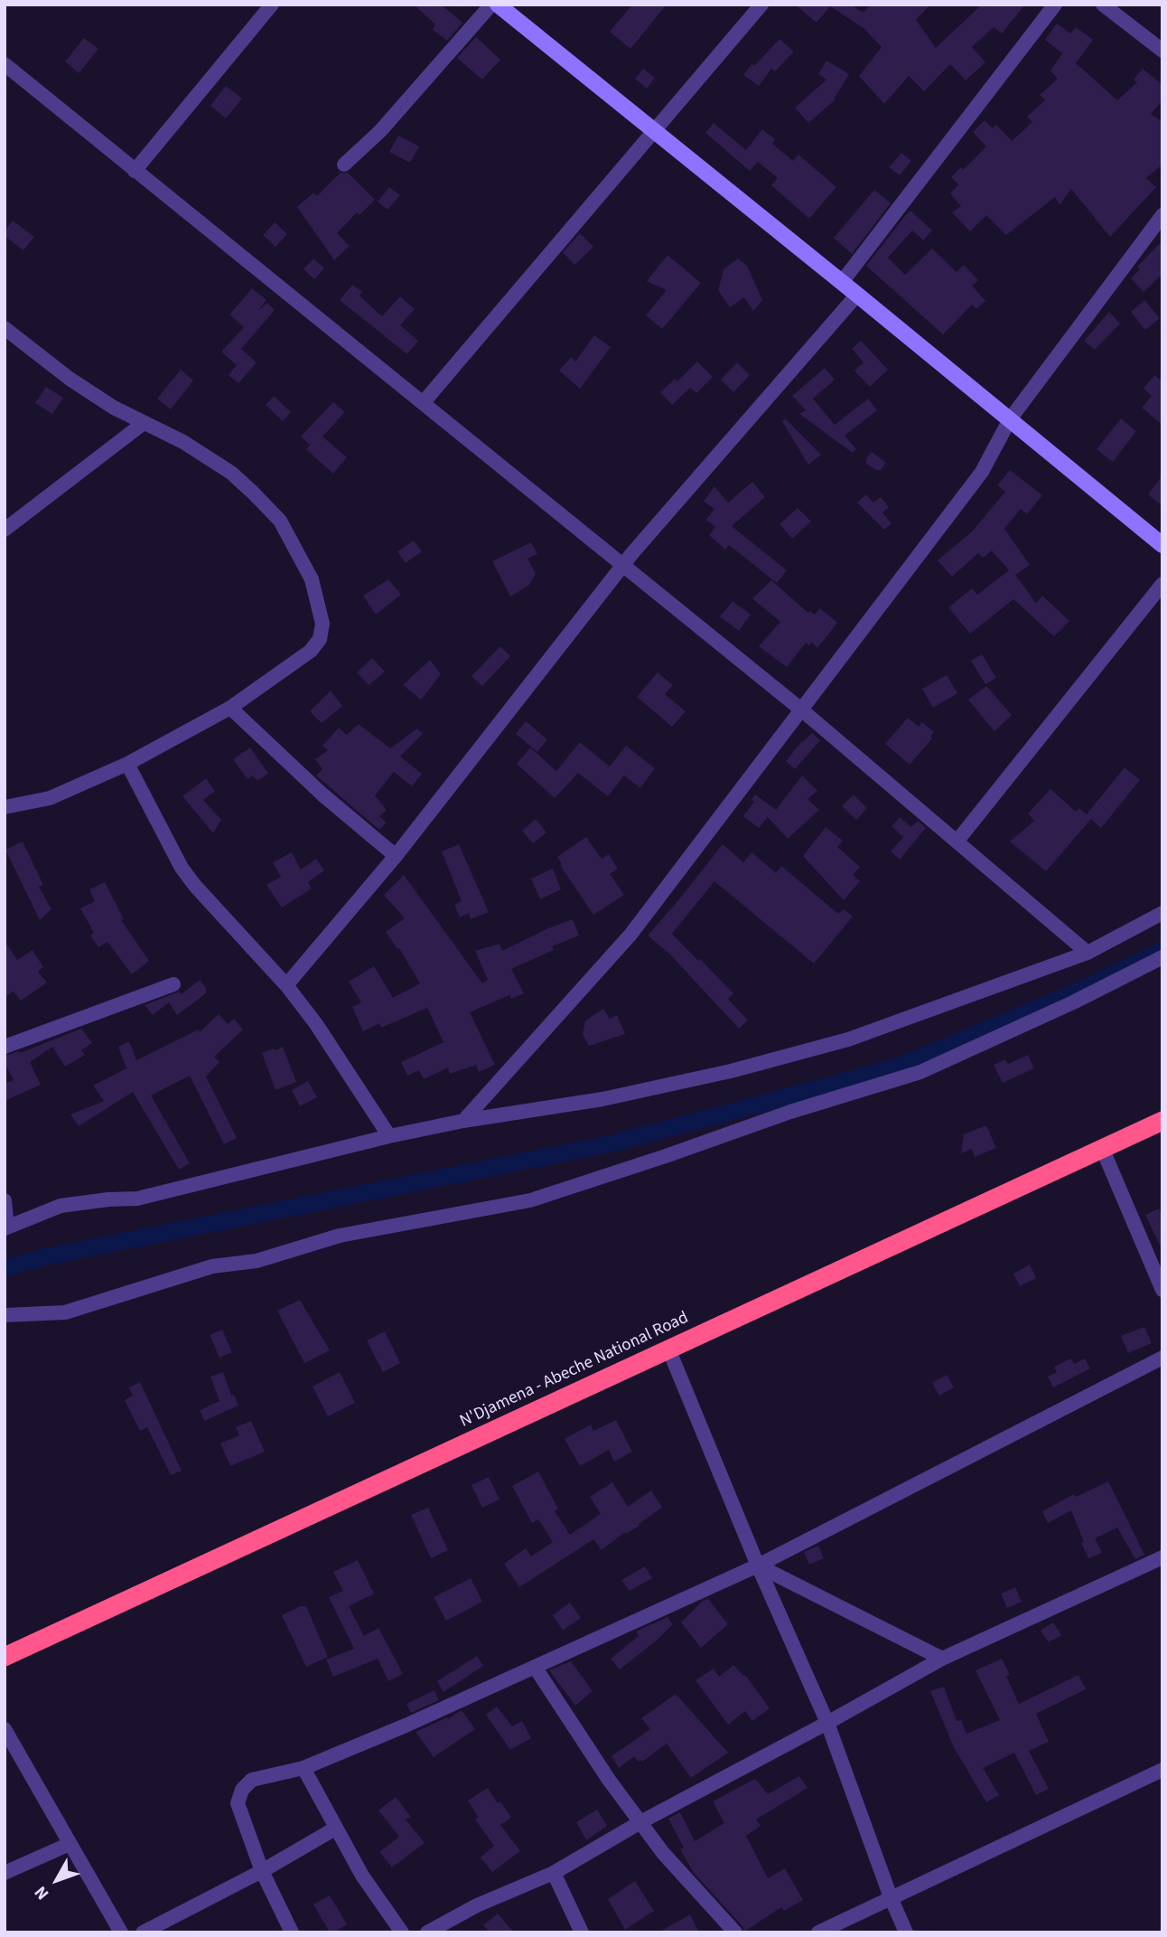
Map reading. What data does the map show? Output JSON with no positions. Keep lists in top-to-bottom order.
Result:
{
  "streets": {
    "highway": ["N'Djamena - Abeche National Road"]
  },
  "north": "bottom left"
}
